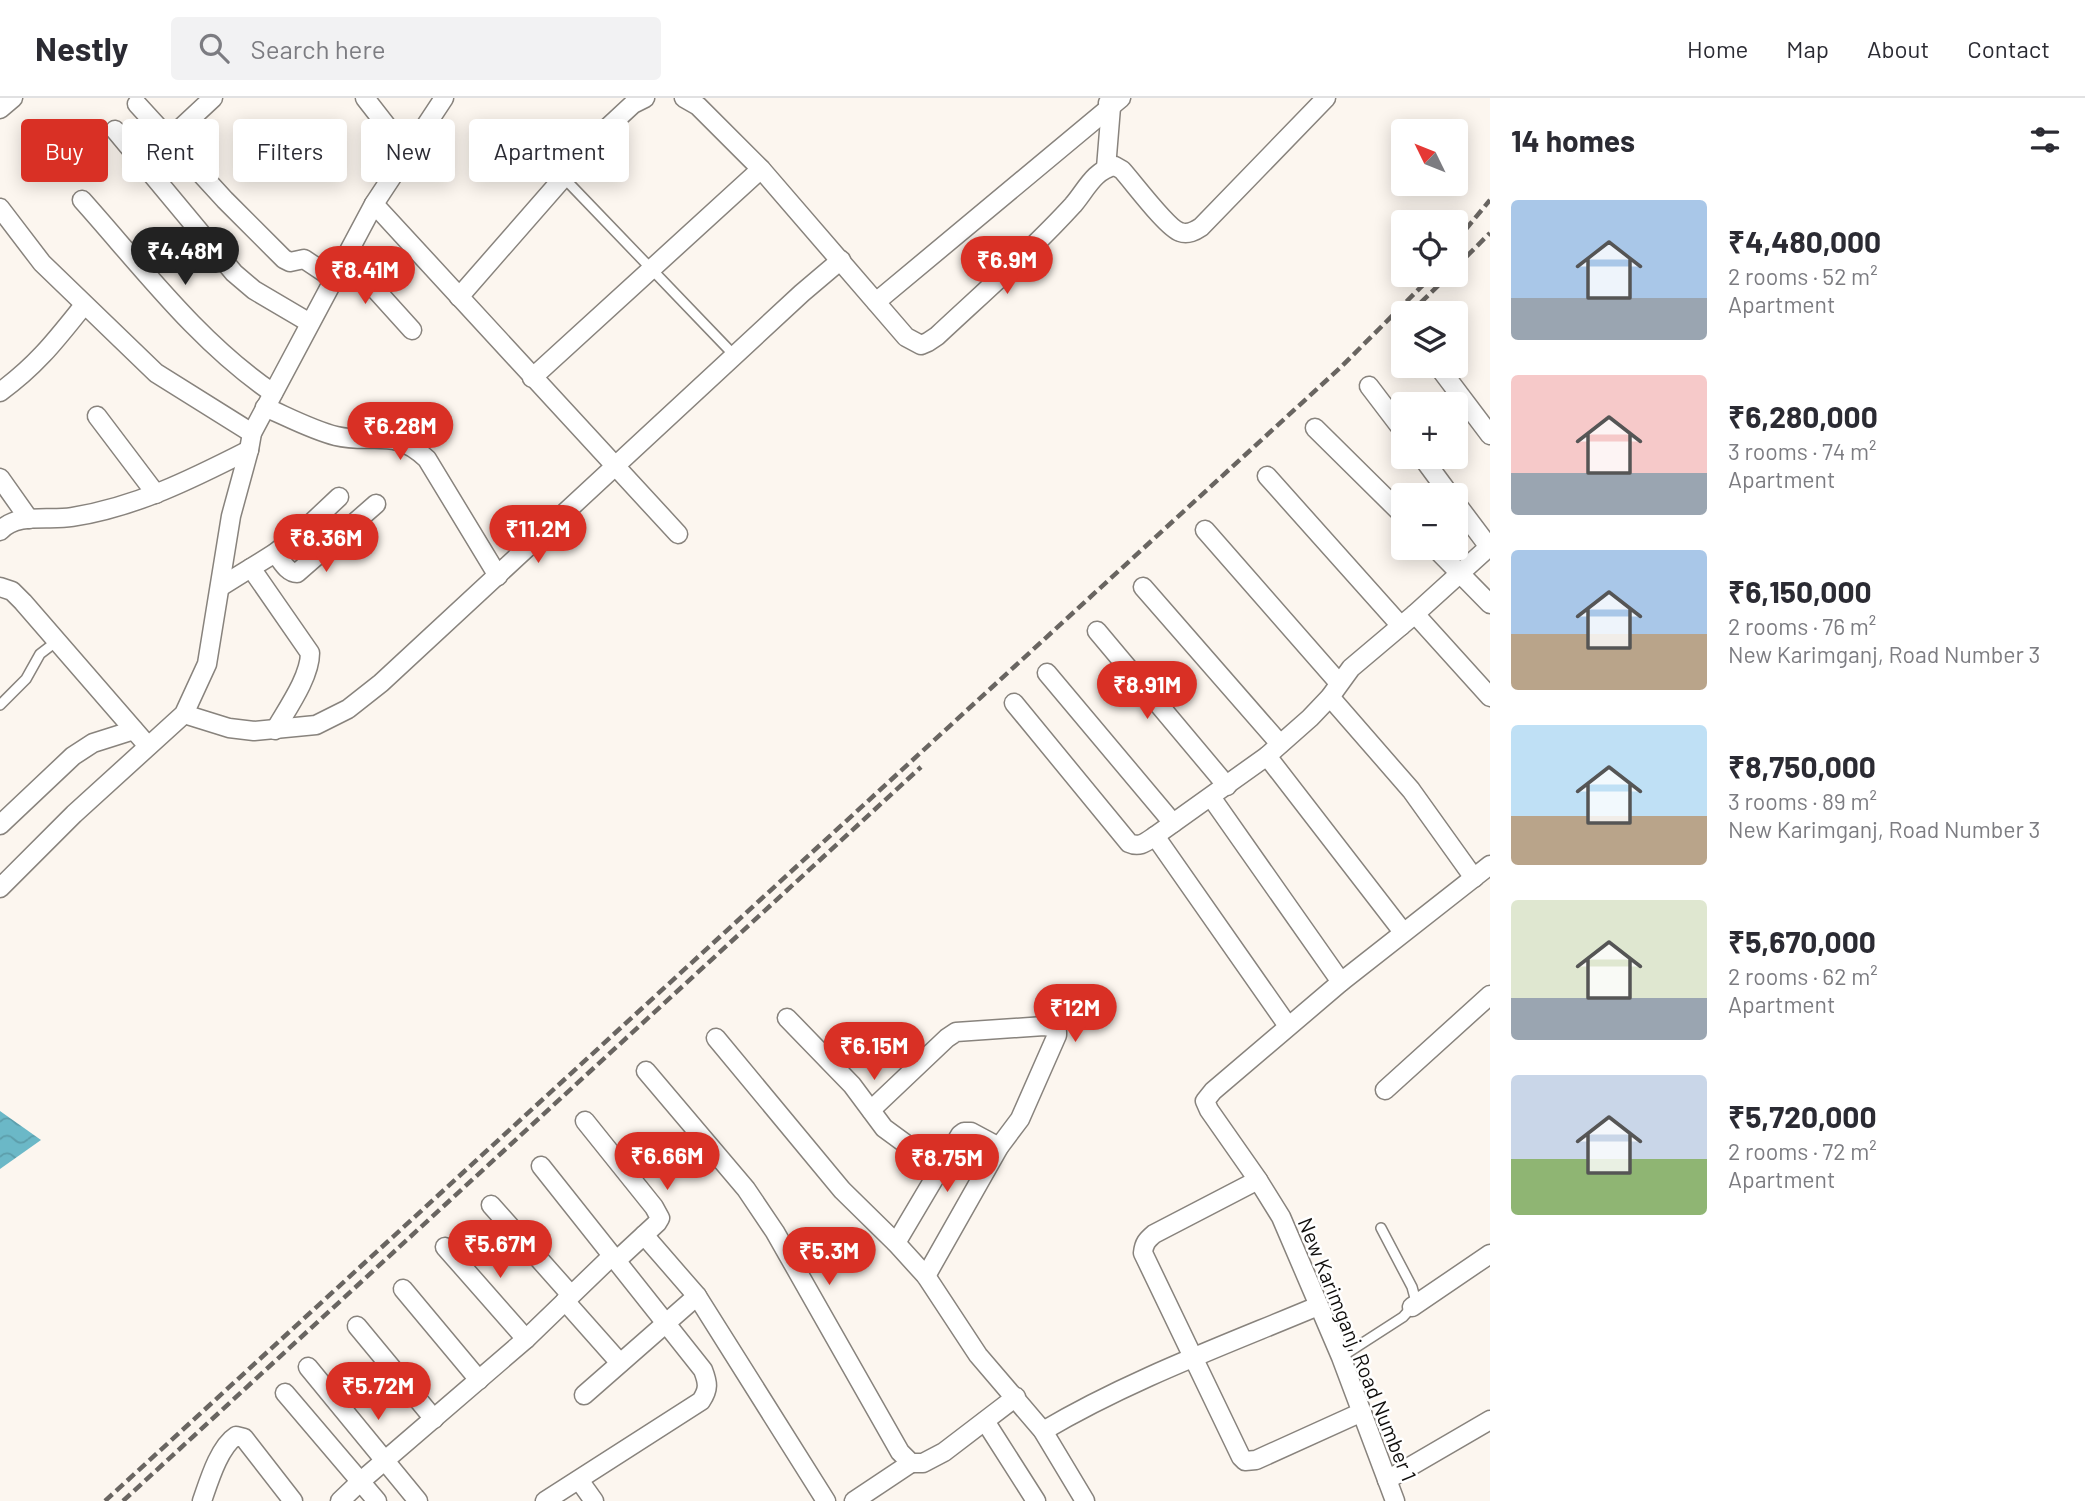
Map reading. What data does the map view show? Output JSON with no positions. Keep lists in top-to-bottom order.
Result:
{
  "streets": {
    "street": ["New Karimganj, Road Number 1"]
  },
  "north": "top left",
  "page": {
    "header": "Nestly",
    "search": "Search here",
    "nav": [
      "Home",
      "Map",
      "About",
      "Contact"
    ],
    "heading": "14 homes",
    "map_buttons": ["+", "−"],
    "chip": [
      "Buy",
      "Rent",
      "Filters",
      "New",
      "Apartment"
    ],
    "list": [
      {
        "name": "₹4,480,000",
        "note": "2 rooms · 52 m² · Apartment"
      },
      {
        "name": "₹6,280,000",
        "note": "3 rooms · 74 m² · Apartment"
      },
      {
        "name": "₹6,150,000",
        "note": "2 rooms · 76 m² · New Karimganj, Road Number 3"
      },
      {
        "name": "₹8,750,000",
        "note": "3 rooms · 89 m² · New Karimganj, Road Number 3"
      },
      {
        "name": "₹5,670,000",
        "note": "2 rooms · 62 m² · Apartment"
      },
      {
        "name": "₹5,720,000",
        "note": "2 rooms · 72 m² · Apartment"
      }
    ],
    "price": [
      "₹4.48M",
      "₹6.9M",
      "₹8.41M",
      "₹6.28M",
      "₹11.2M",
      "₹8.36M",
      "₹8.91M",
      "₹12M",
      "₹6.15M",
      "₹6.66M",
      "₹8.75M",
      "₹5.67M",
      "₹5.3M",
      "₹5.72M"
    ]
  }
}
